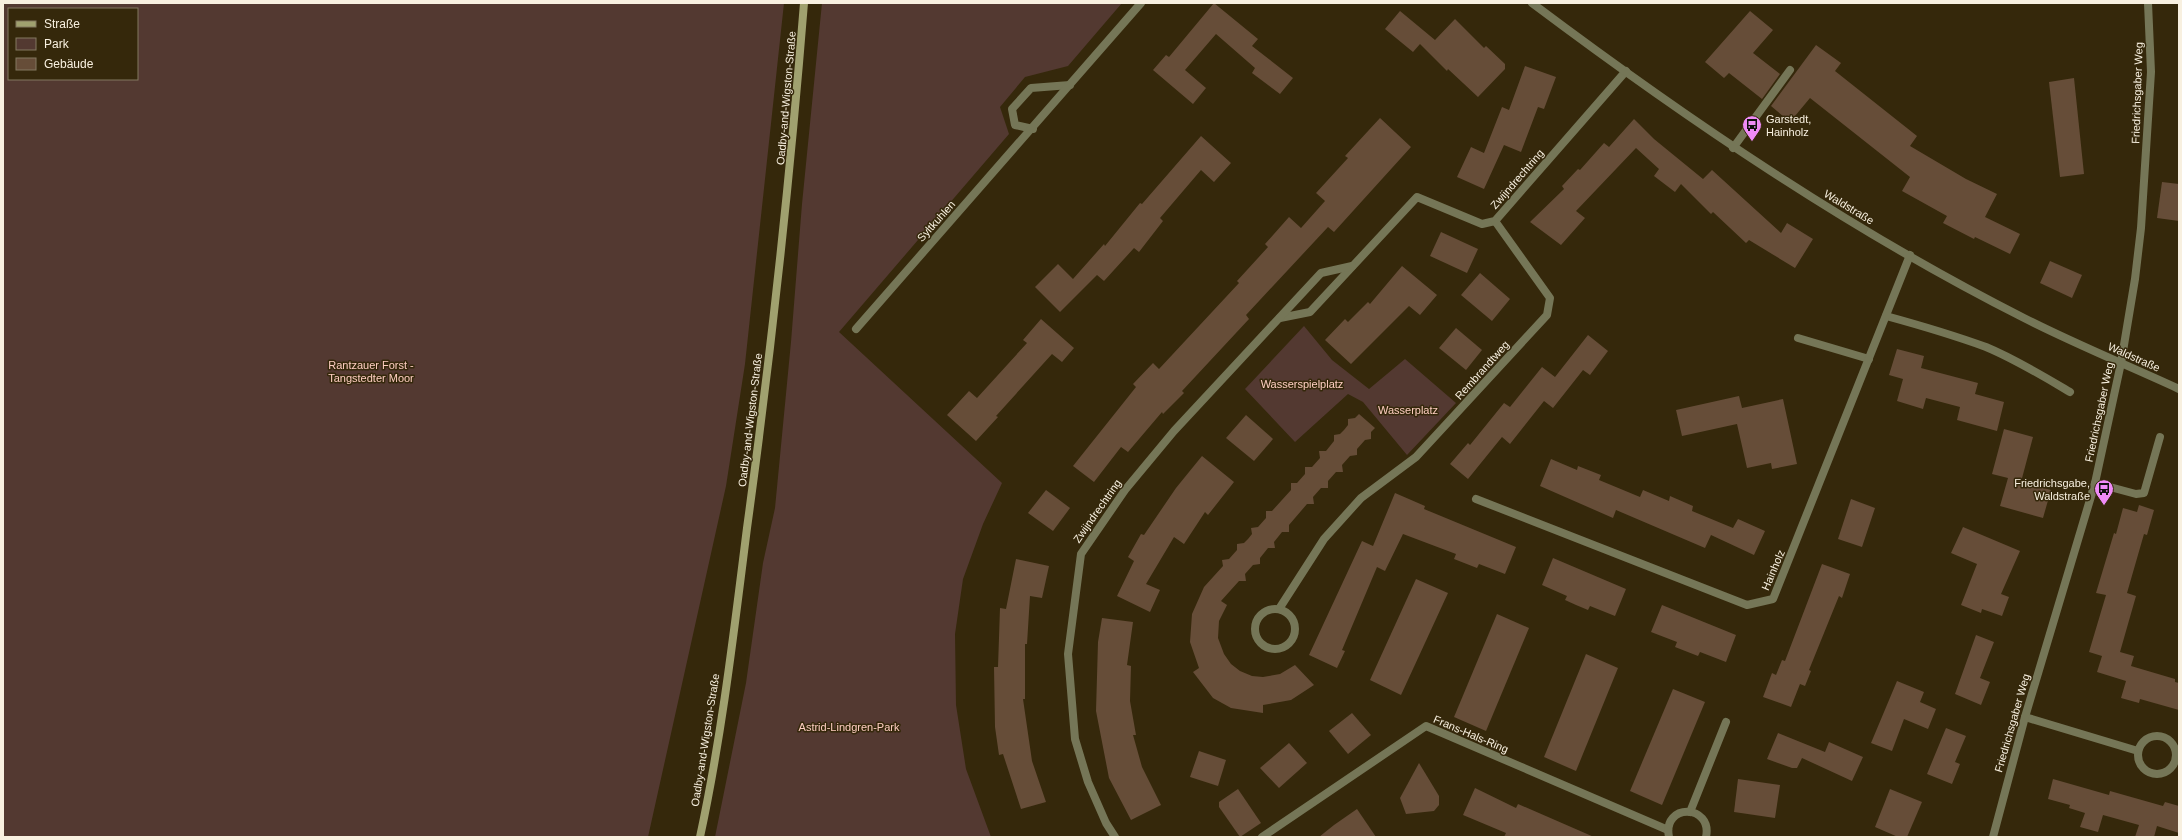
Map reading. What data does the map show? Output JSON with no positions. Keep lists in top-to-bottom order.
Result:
{
  "streets": {
    "main road": ["Oadby-and-Wigston-Straße"],
    "street": [
      "Friedrichsgaber Weg",
      "Zwijndrechtring",
      "Waldstraße",
      "Syltkuhlen",
      "Rembrandtweg",
      "Hainholz",
      "Frans-Hals-Ring"
    ]
  },
  "crossings": [
    ["Friedrichsgaber Weg", "Waldstraße"],
    ["Zwijndrechtring", "Waldstraße"],
    ["Zwijndrechtring", "Rembrandtweg"],
    ["Waldstraße", "Hainholz"]
  ],
  "parks": [
    "Rantzauer Forst - Tangstedter Moor",
    "Wasserspielplatz",
    "Wasserplatz",
    "Astrid-Lindgren-Park"
  ],
  "places": {
    "bus stop": ["Garstedt, Hainholz", "Friedrichsgabe, Waldstraße"]
  },
  "legend": ["Straße", "Park", "Gebäude"]
}
